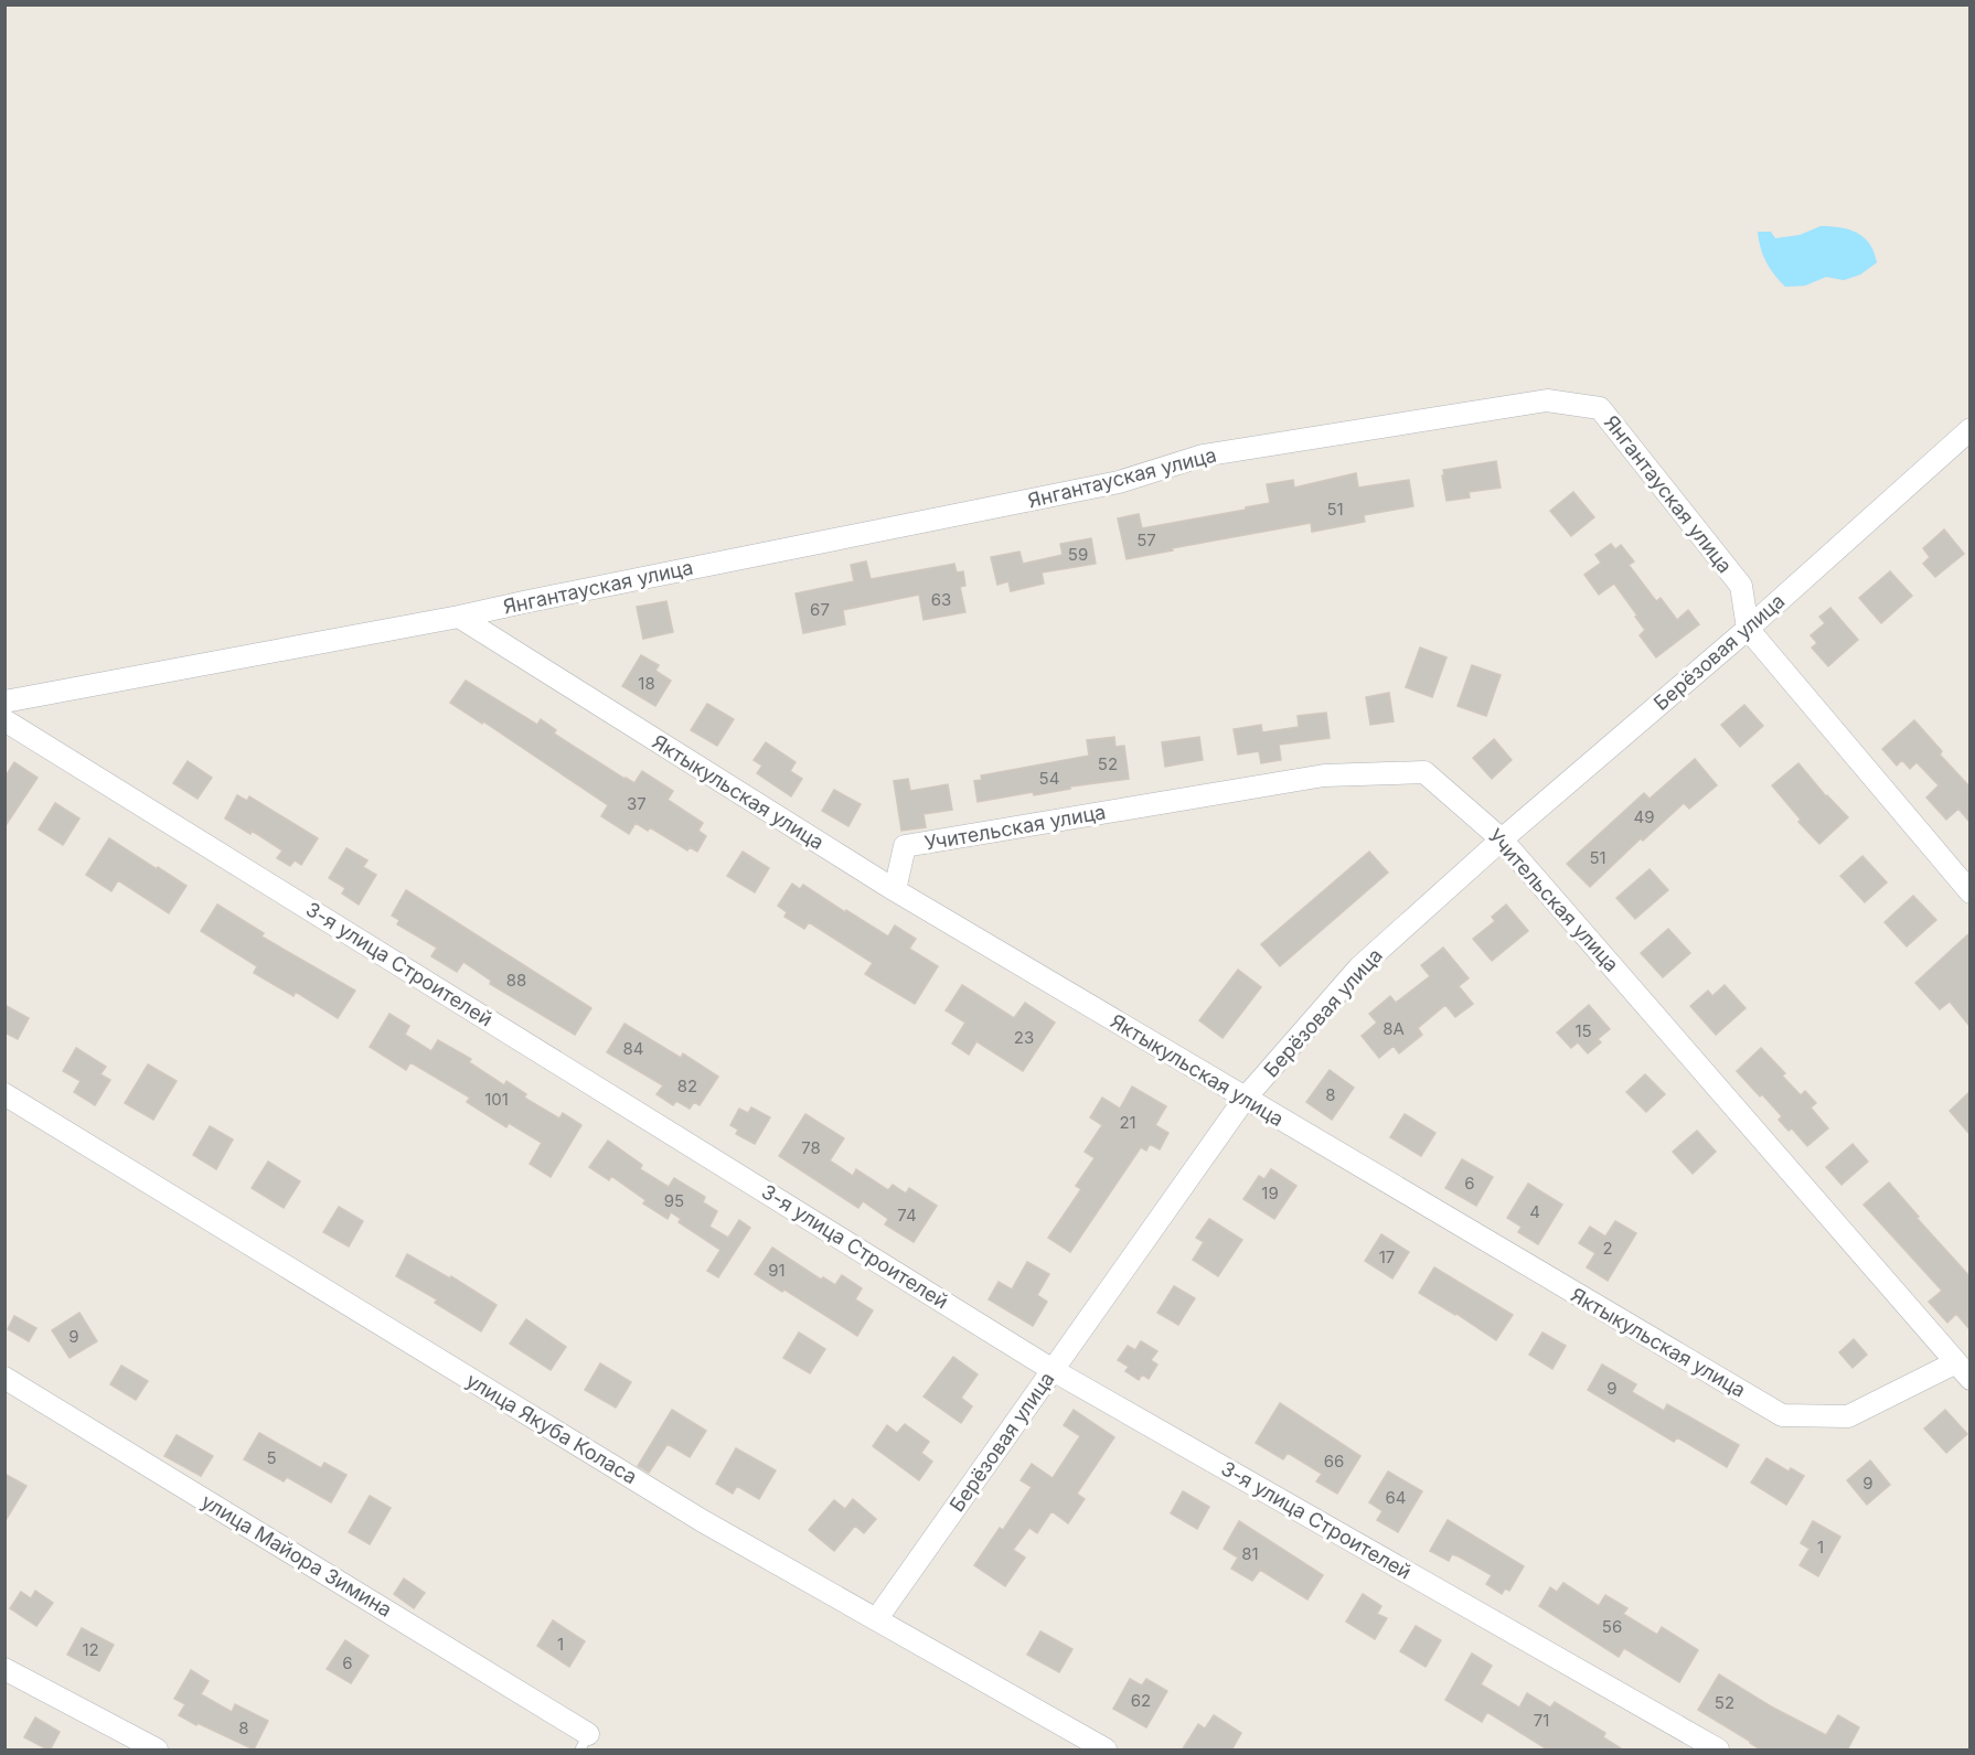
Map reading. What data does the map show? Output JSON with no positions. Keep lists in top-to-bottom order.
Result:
{
  "streets": {
    "street": [
      "Янгантауская улица",
      "Берёзовая улица",
      "Яктыкульская улица",
      "Учительская улица",
      "3-я улица Строителей",
      "улица Якуба Коласа",
      "улица Майора Зимина"
    ]
  },
  "crossings": [
    ["Янгантауская улица", "Берёзовая улица"],
    ["Янгантауская улица", "Яктыкульская улица"],
    ["Берёзовая улица", "Яктыкульская улица"],
    ["Берёзовая улица", "Учительская улица"],
    ["Берёзовая улица", "3-я улица Строителей"],
    ["Берёзовая улица", "улица Якуба Коласа"],
    ["Яктыкульская улица", "Учительская улица"]
  ],
  "house_numbers": [
    "51",
    "57",
    "59",
    "63",
    "67",
    "18",
    "52",
    "54",
    "37",
    "49",
    "51",
    "88",
    "8А",
    "15",
    "23",
    "84",
    "82",
    "8",
    "101",
    "21",
    "78",
    "6",
    "19",
    "95",
    "4",
    "74",
    "2",
    "17",
    "91",
    "9",
    "9",
    "5",
    "66",
    "9",
    "64",
    "1",
    "81",
    "56",
    "1",
    "12",
    "6",
    "62",
    "52",
    "71",
    "8"
  ]
}
